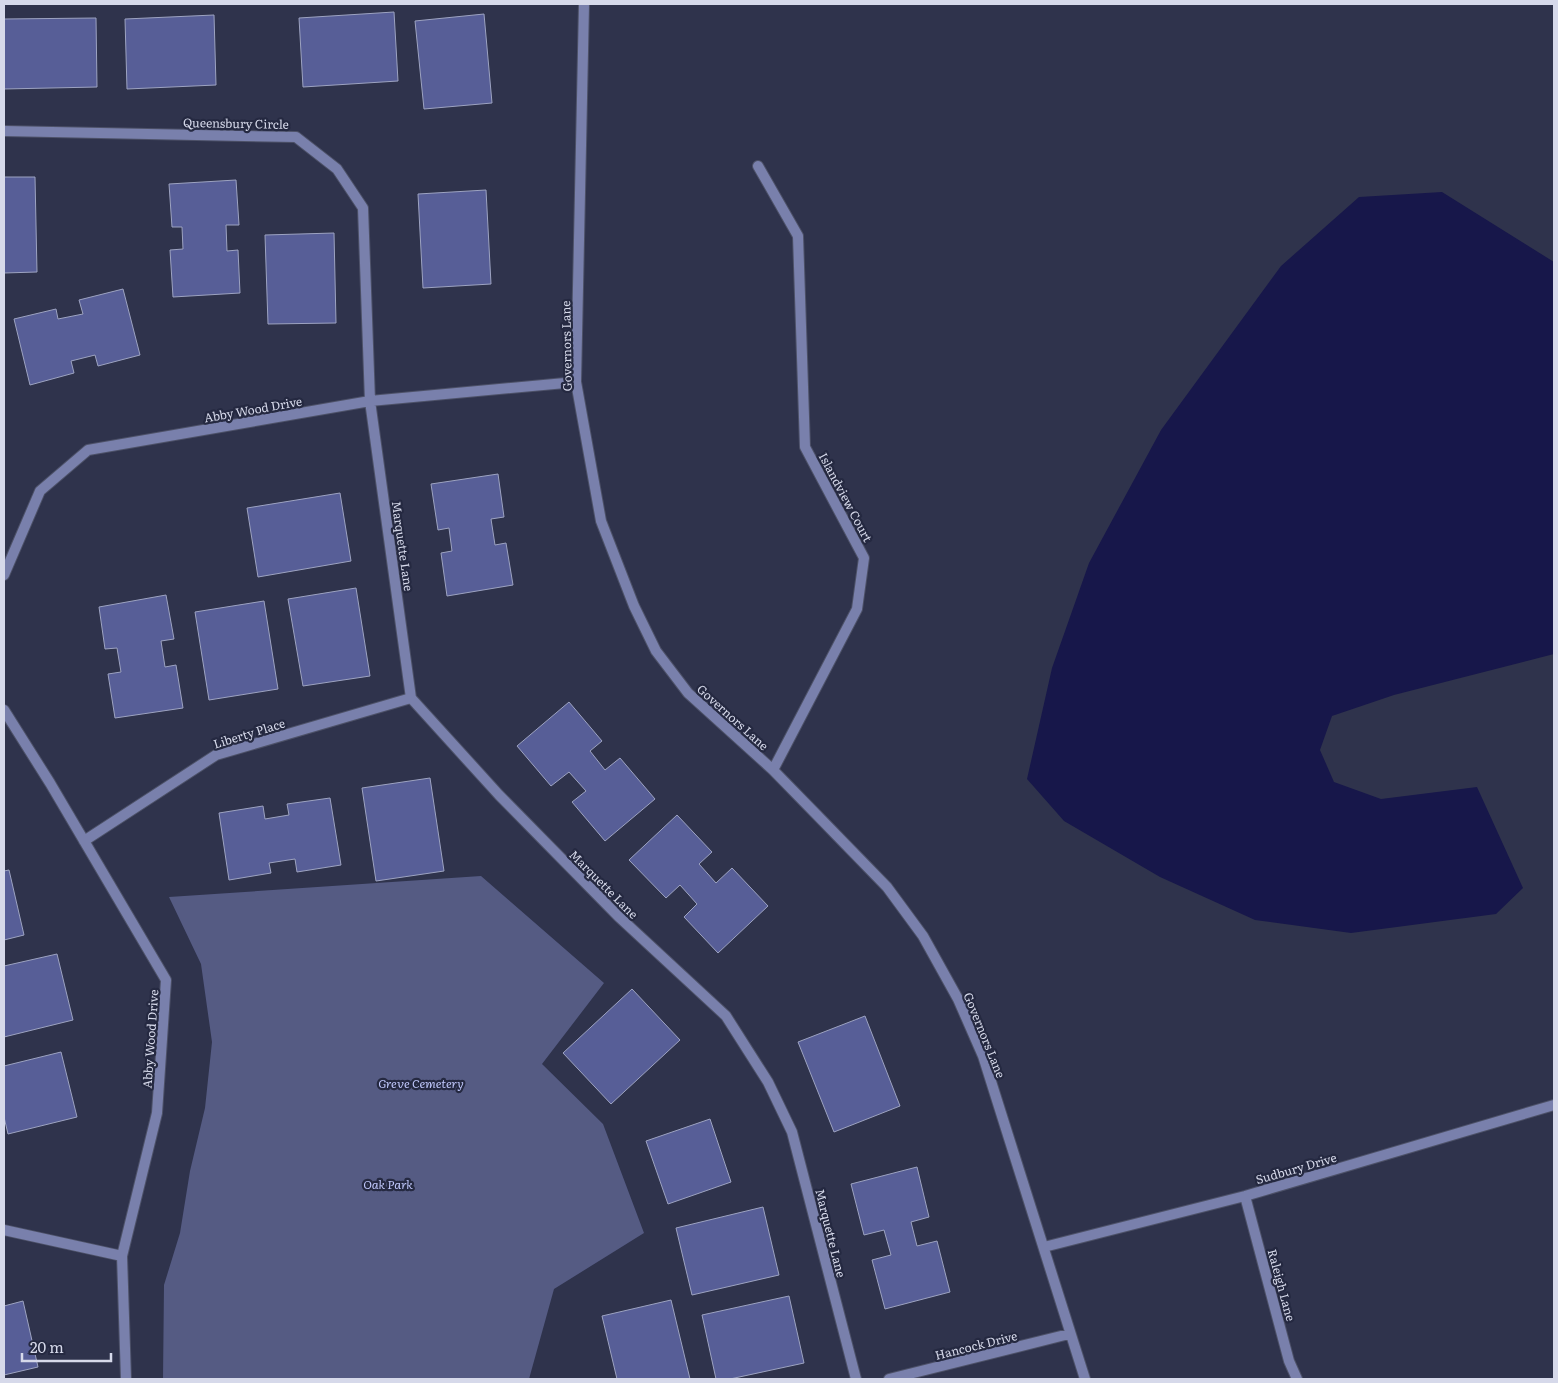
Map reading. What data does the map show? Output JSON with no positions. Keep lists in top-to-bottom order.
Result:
{
  "streets": {
    "street": [
      "Queensbury Circle",
      "Governors Lane",
      "Abby Wood Drive",
      "Islandview Court",
      "Marquette Lane",
      "Liberty Place",
      "Sudbury Drive",
      "Raleigh Lane",
      "Hancock Drive"
    ]
  },
  "crossings": [
    ["Queensbury Circle", "Abby Wood Drive"],
    ["Queensbury Circle", "Marquette Lane"],
    ["Governors Lane", "Abby Wood Drive"],
    ["Governors Lane", "Islandview Court"],
    ["Governors Lane", "Sudbury Drive"],
    ["Governors Lane", "Hancock Drive"],
    ["Abby Wood Drive", "Marquette Lane"],
    ["Abby Wood Drive", "Liberty Place"],
    ["Marquette Lane", "Liberty Place"],
    ["Sudbury Drive", "Raleigh Lane"]
  ],
  "parks": ["Greve Cemetery", "Oak Park"],
  "scale_bar": "20 m"
}
